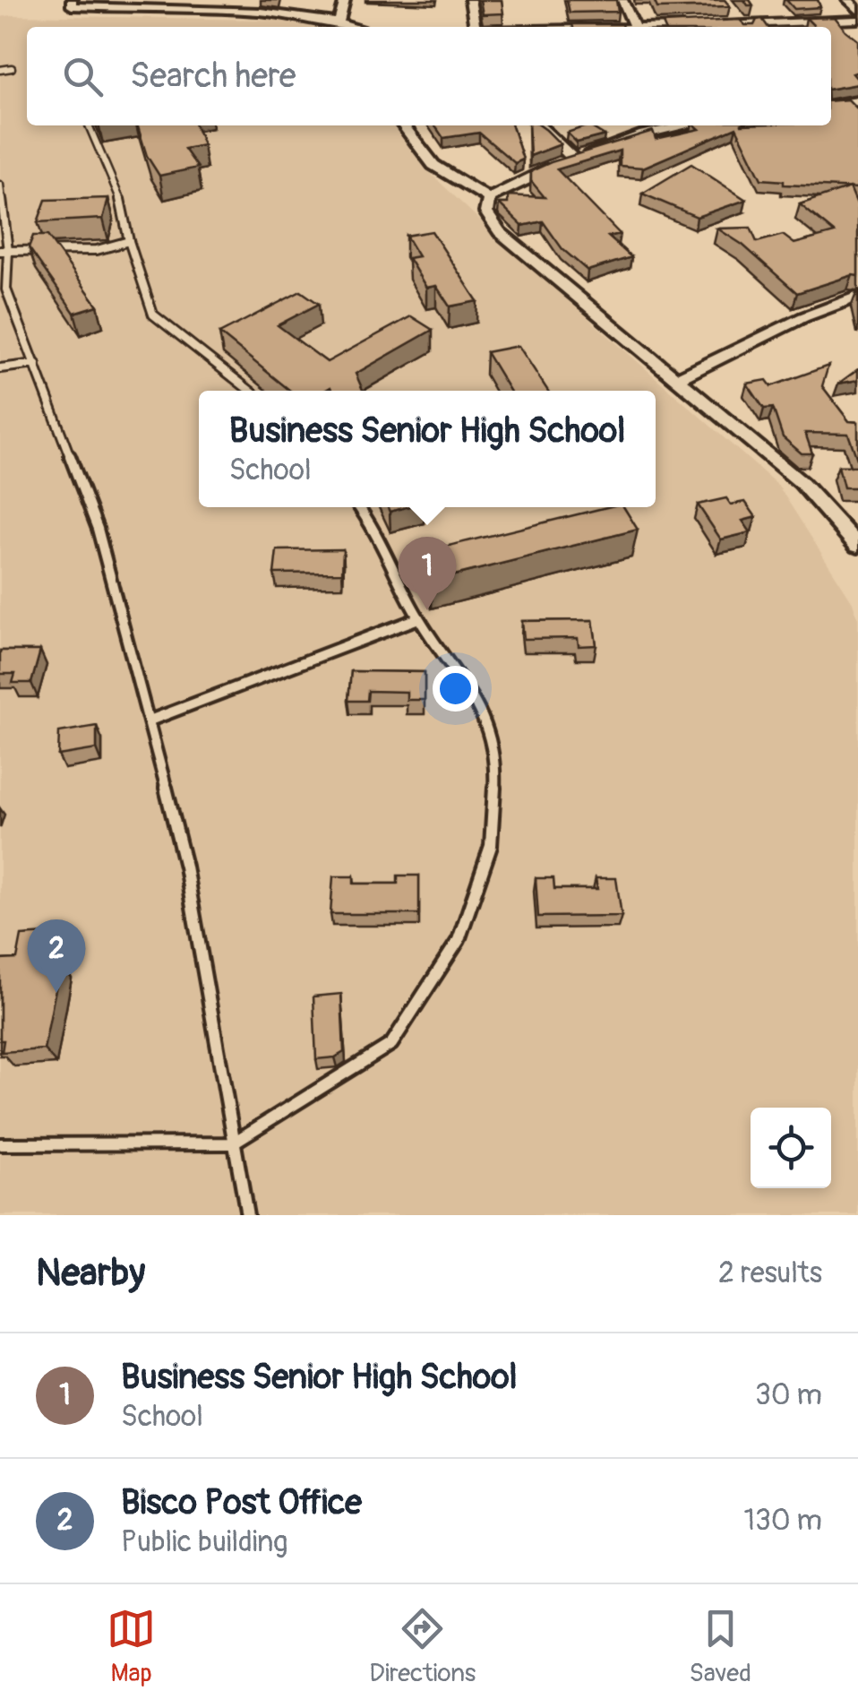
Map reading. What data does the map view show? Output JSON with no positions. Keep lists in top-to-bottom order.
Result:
{
  "page": {
    "search": "Search here",
    "popup": ["Business Senior High School", "School"],
    "pins": ["1", "2"],
    "heading": ["Nearby", "2 results"],
    "list": [
      {
        "mark": "1",
        "name": "Business Senior High School",
        "note": "School",
        "value": "30 m"
      },
      {
        "mark": "2",
        "name": "Bisco Post Office",
        "note": "Public building",
        "value": "130 m"
      }
    ],
    "nav": ["Map", "Directions", "Saved"]
  }
}
